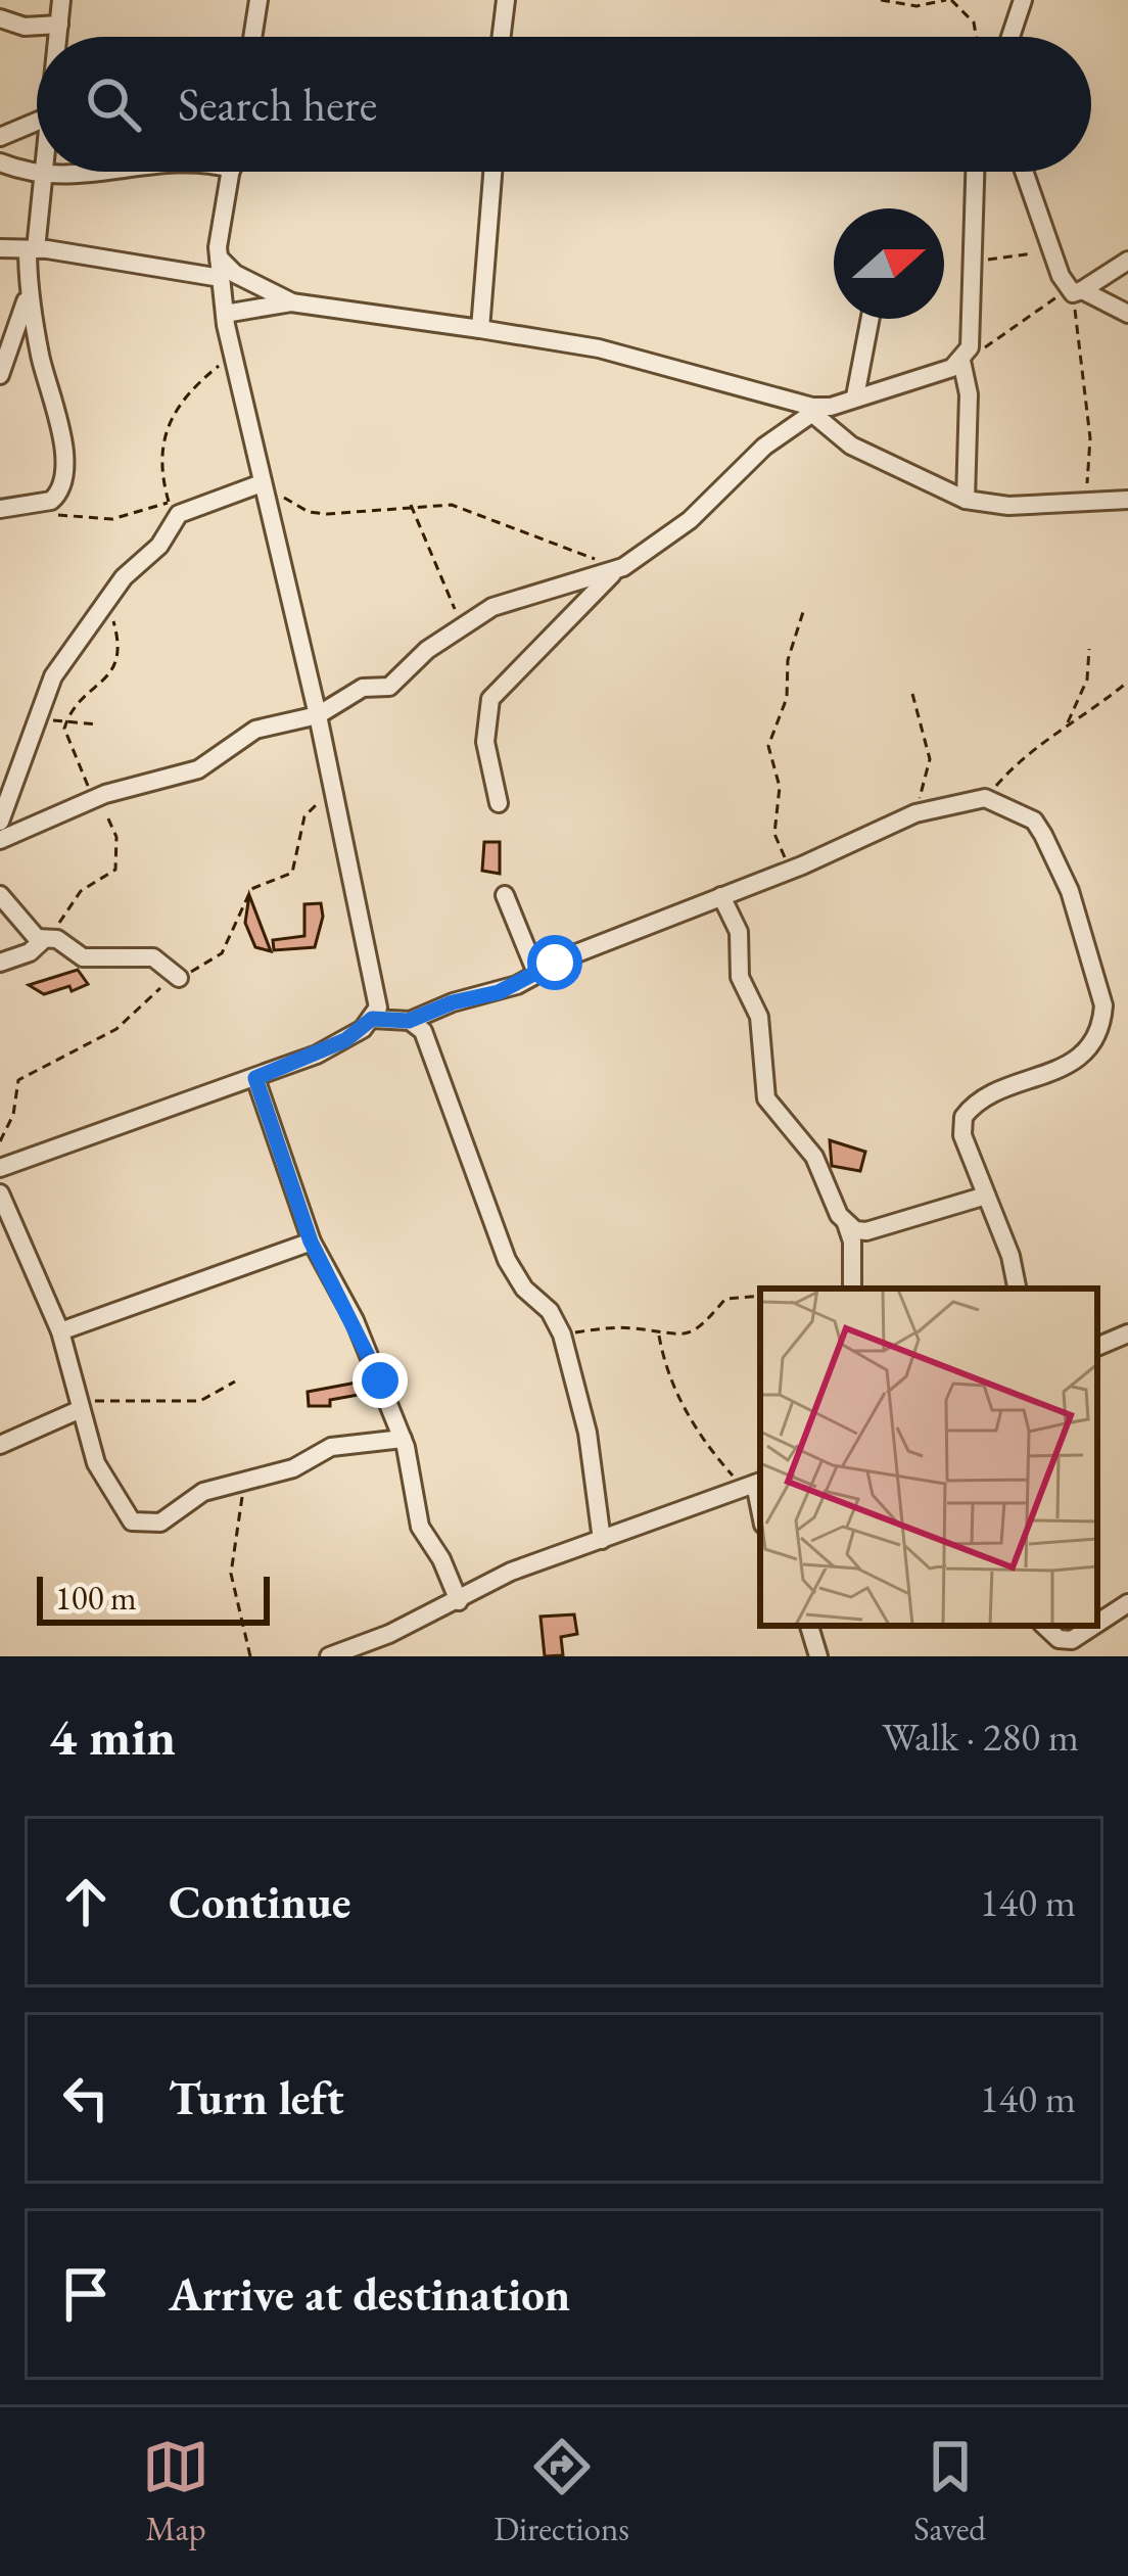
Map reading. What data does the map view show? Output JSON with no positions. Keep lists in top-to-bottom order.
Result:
{
  "scale_bar": "100 m",
  "north": "right",
  "page": {
    "search": "Search here",
    "scale": "100 m",
    "heading": ["4 min", "Walk · 280 m"],
    "list": [
      ["Continue", "140 m"],
      ["Turn left", "140 m"],
      "Arrive at destination"
    ],
    "nav": ["Map", "Directions", "Saved"]
  }
}
